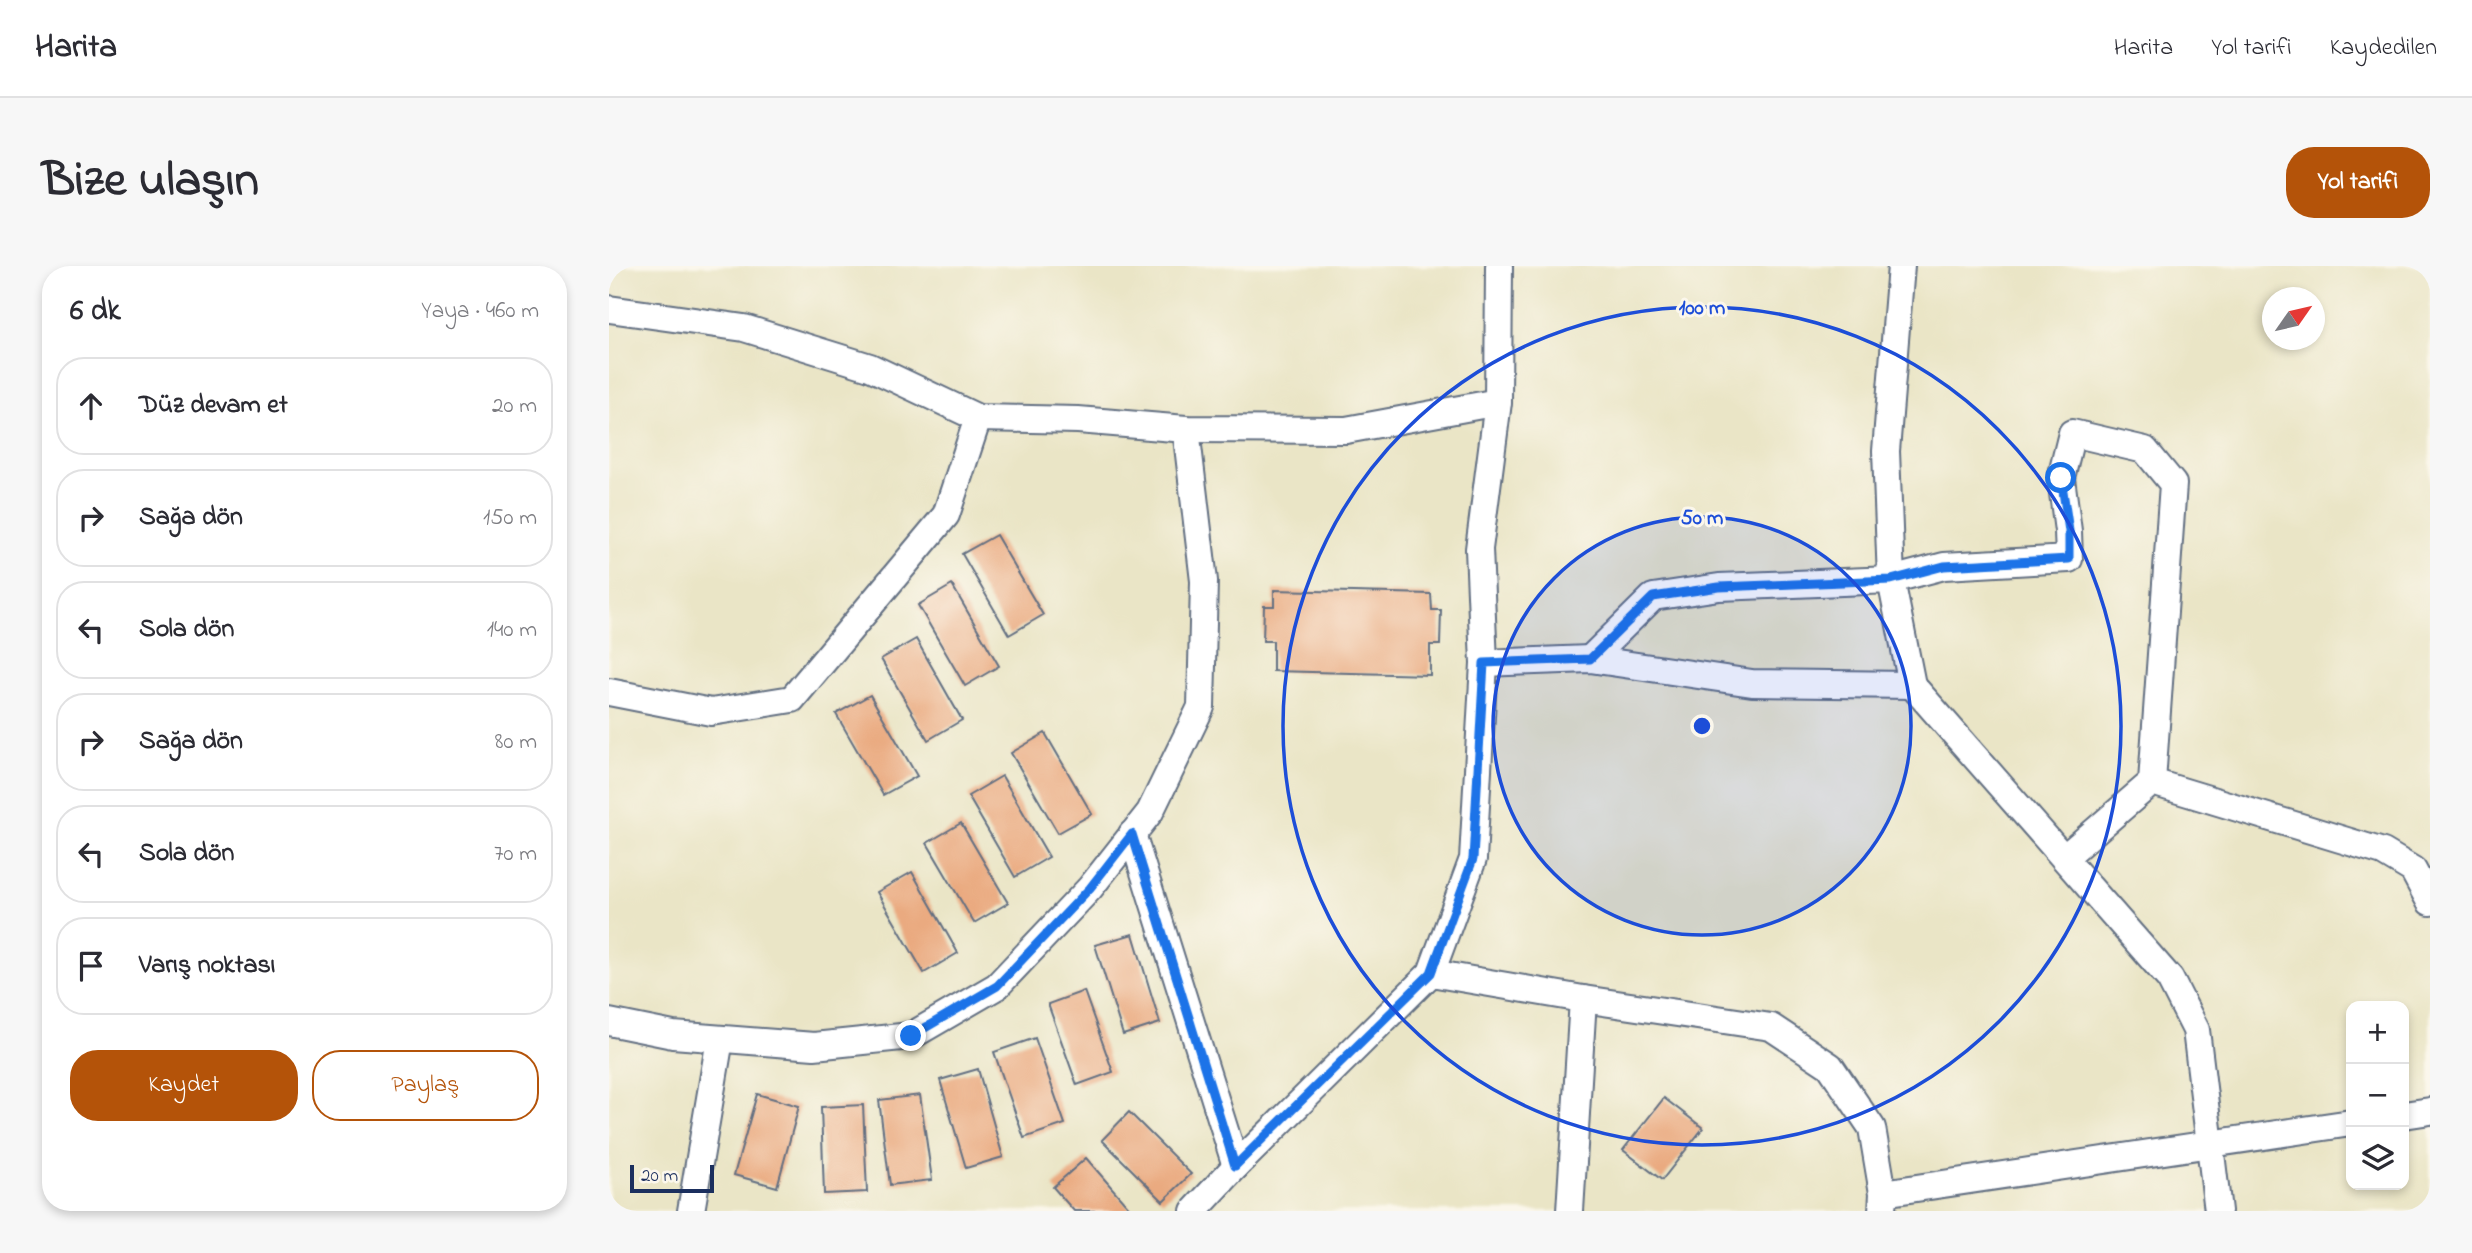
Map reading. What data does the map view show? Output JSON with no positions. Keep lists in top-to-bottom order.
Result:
{
  "scale_bar": "20 m",
  "north": "top right",
  "page": {
    "header": "Harita",
    "nav": ["Harita", "Yol tarifi", "Kaydedilen"],
    "title": "Bize ulaşın",
    "buttons": [
      "Yol tarifi",
      ["Kaydet", "Paylaş"]
    ],
    "heading": ["6 dk", "Yaya · 460 m"],
    "list": [
      ["Düz devam et", "20 m"],
      ["Sağa dön", "150 m"],
      ["Sola dön", "140 m"],
      ["Sağa dön", "80 m"],
      ["Sola dön", "70 m"],
      "Varış noktası"
    ],
    "map_buttons": ["+", "−"],
    "scale": "20 m"
  },
  "rings": ["100 m", "50 m"]
}
